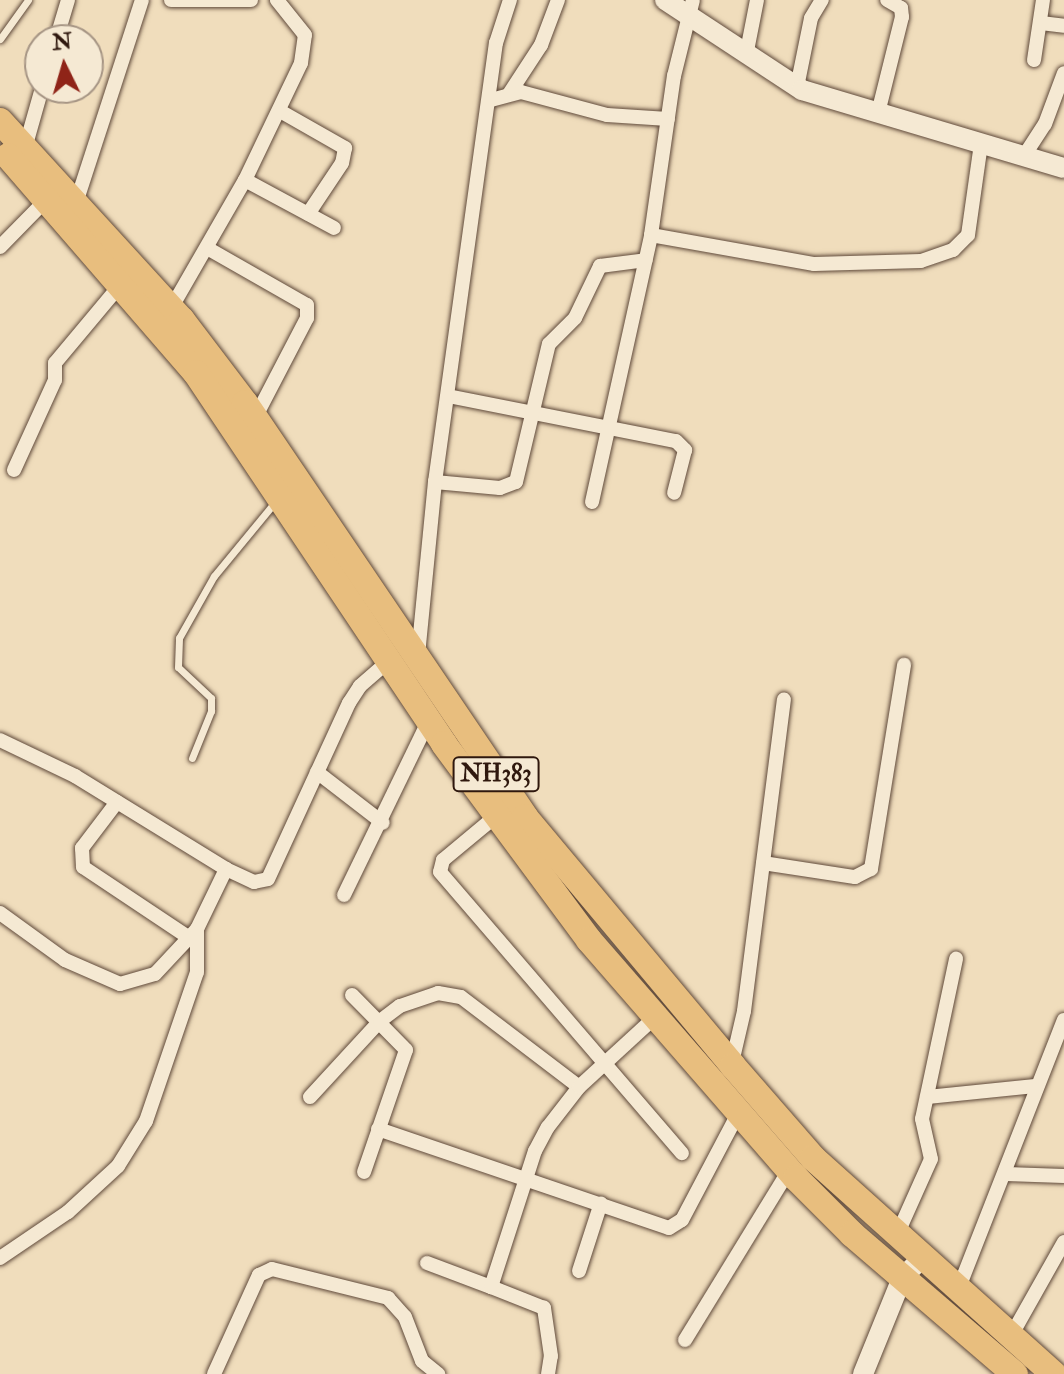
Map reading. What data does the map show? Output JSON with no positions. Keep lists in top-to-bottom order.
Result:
{
  "streets": {
    "highway": ["NH383"]
  },
  "north": "top"
}
